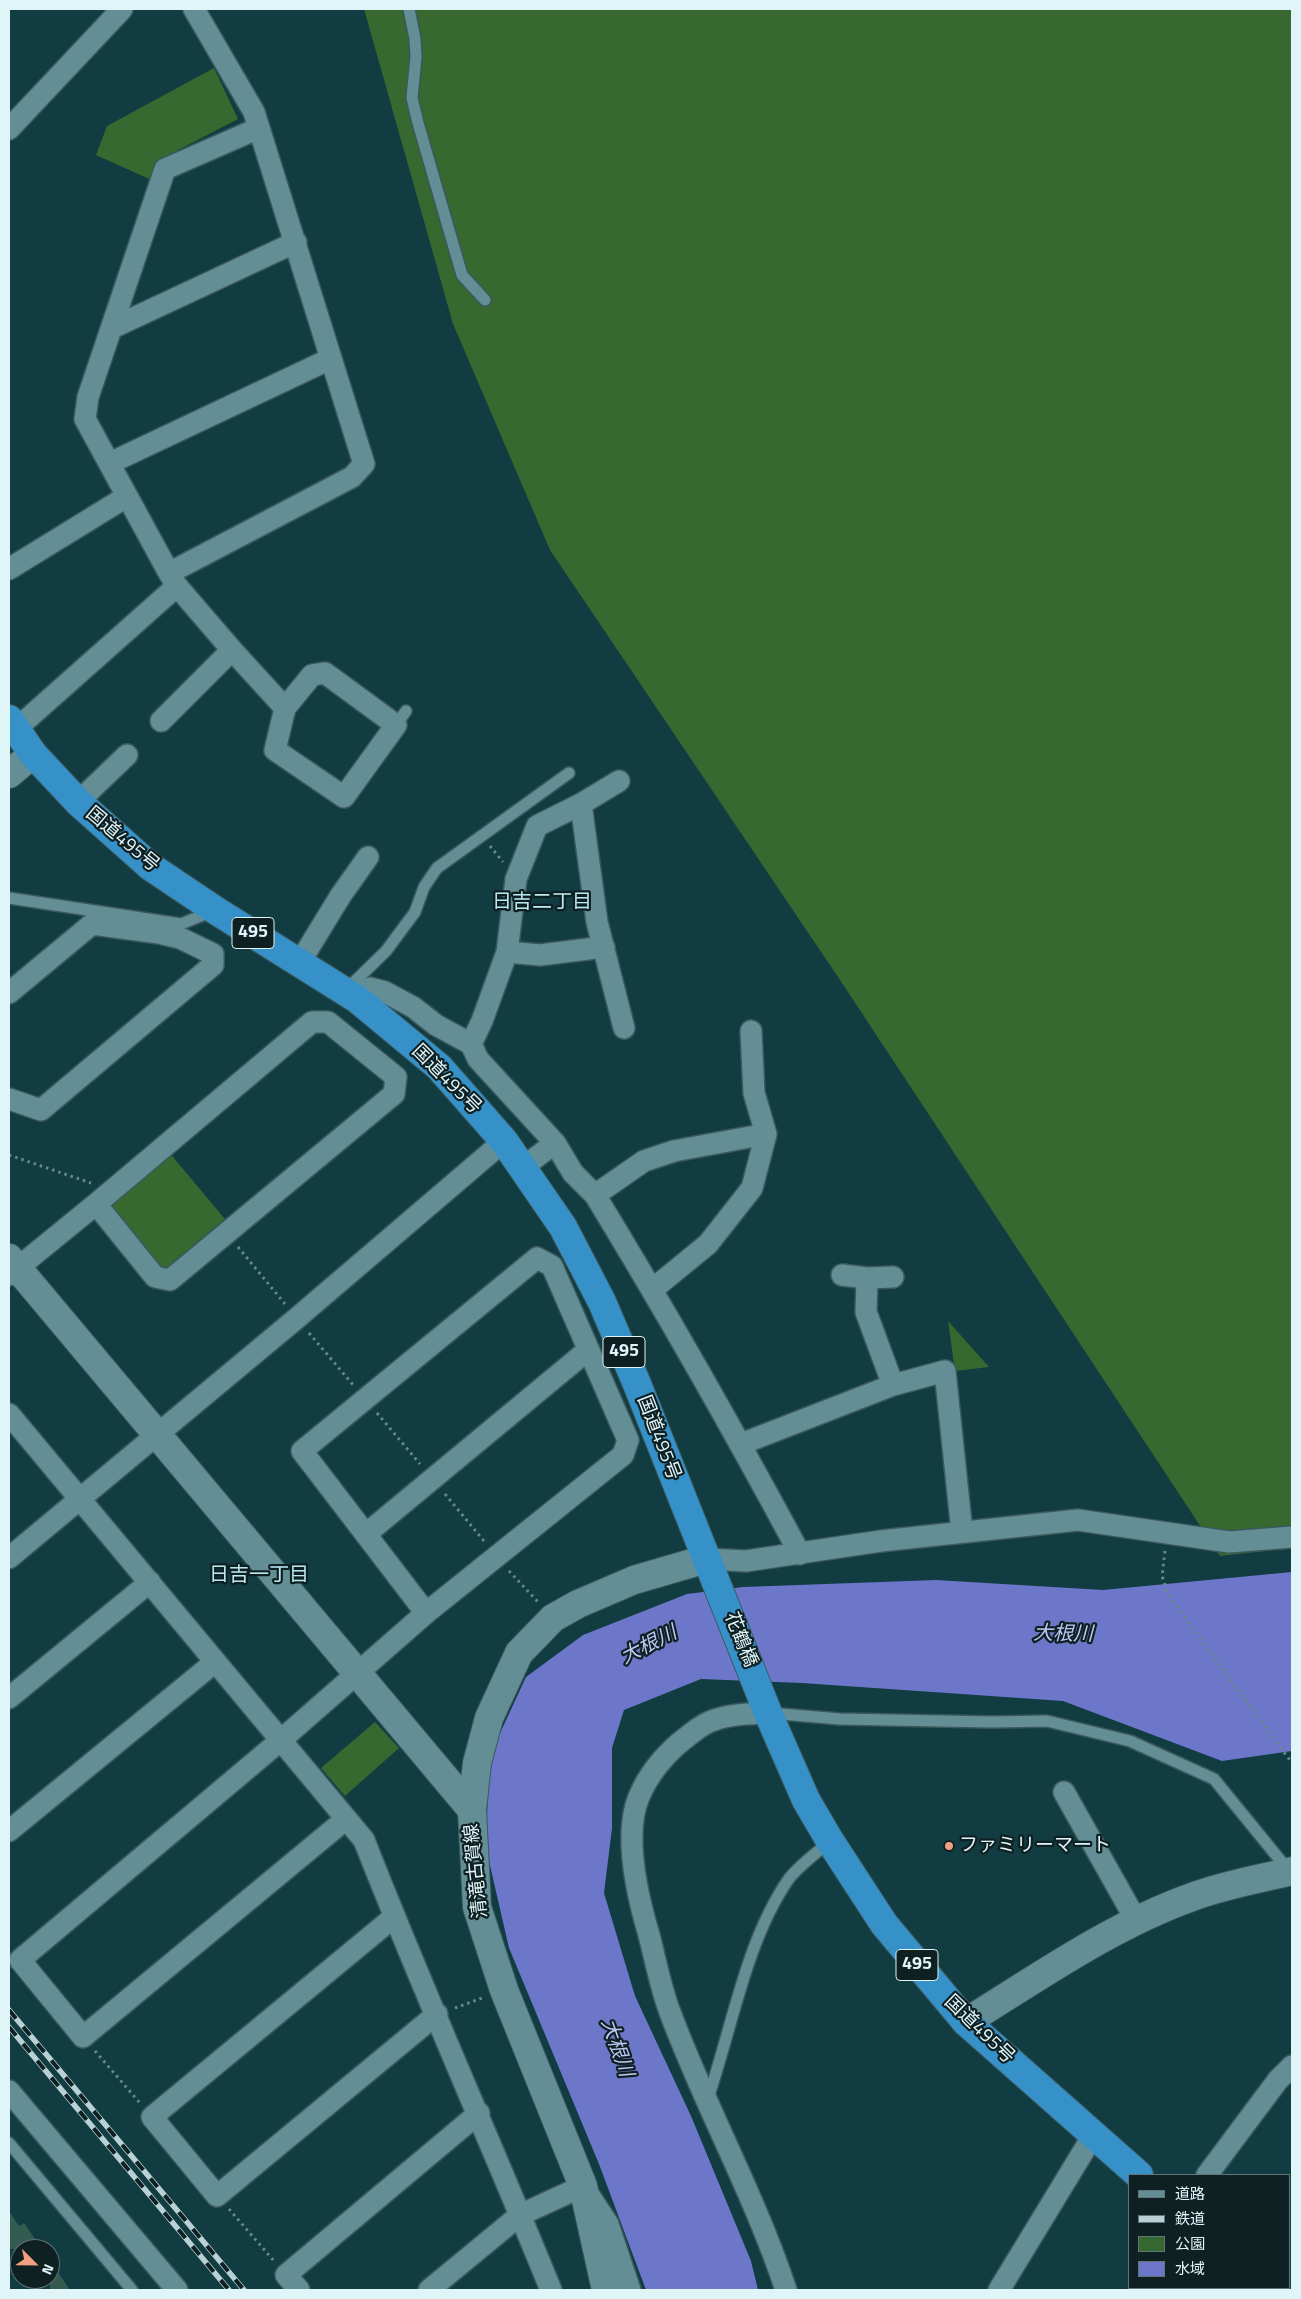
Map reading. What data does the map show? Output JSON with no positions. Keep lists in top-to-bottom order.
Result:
{
  "streets": {
    "highway": ["国道495号", "495", "花鶴橋"],
    "street": ["清滝古賀線"]
  },
  "crossings": [
    ["国道495号", "花鶴橋"],
    ["国道495号", "清滝古賀線"],
    ["花鶴橋", "清滝古賀線"]
  ],
  "districts": ["日吉二丁目", "日吉一丁目"],
  "water": ["大根川"],
  "places": ["ファミリーマート"],
  "legend": [
    "道路",
    "鉄道",
    "公園",
    "水域"
  ],
  "north": "bottom right"
}
